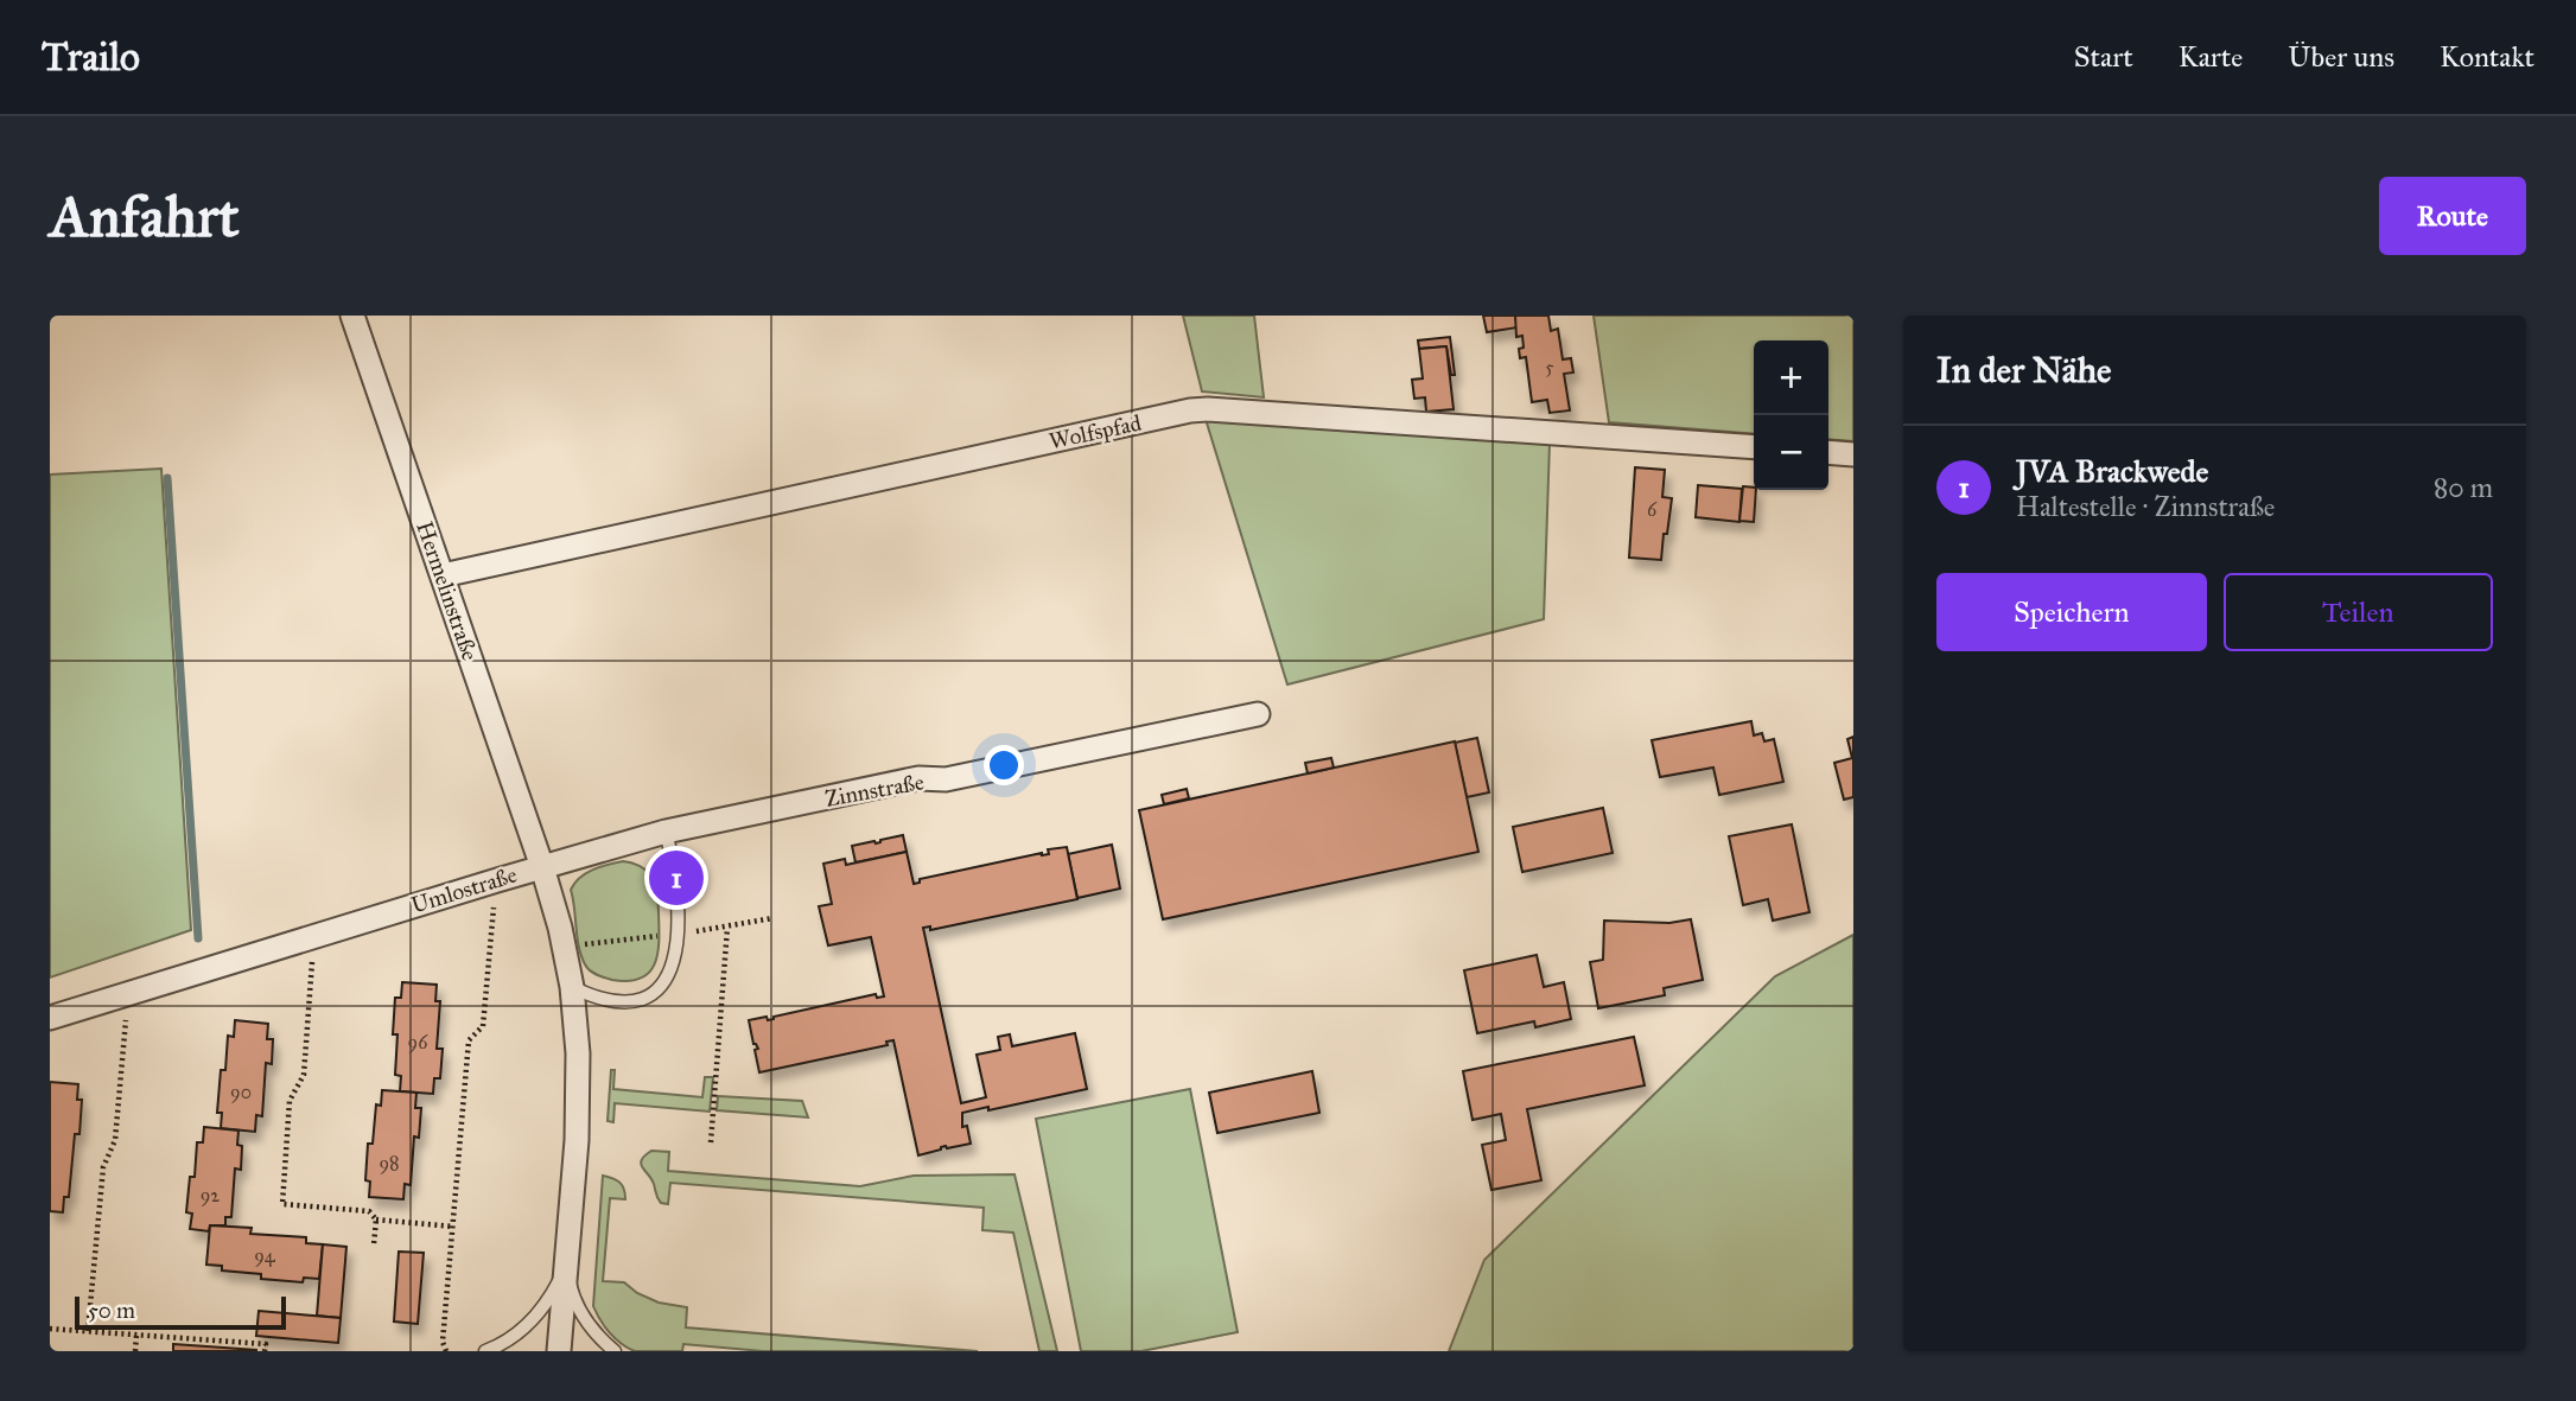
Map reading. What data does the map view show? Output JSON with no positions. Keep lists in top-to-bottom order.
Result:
{
  "streets": {
    "street": [
      "Wolfspfad",
      "Hermelinstraße",
      "Zinnstraße",
      "Umlostraße"
    ]
  },
  "crossings": [
    ["Wolfspfad", "Hermelinstraße"],
    ["Hermelinstraße", "Zinnstraße"],
    ["Hermelinstraße", "Umlostraße"],
    ["Zinnstraße", "Umlostraße"]
  ],
  "house_numbers": [
    "5",
    "6",
    "96",
    "90",
    "98",
    "92",
    "94"
  ],
  "scale_bar": "50 m",
  "page": {
    "header": "Trailo",
    "nav": [
      "Start",
      "Karte",
      "Über uns",
      "Kontakt"
    ],
    "buttons": [
      "Route",
      ["Speichern", "Teilen"]
    ],
    "title": "Anfahrt",
    "heading": "In der Nähe",
    "map_buttons": ["+", "−"],
    "list": [
      {
        "mark": "1",
        "name": "JVA Brackwede",
        "note": "Haltestelle · Zinnstraße",
        "value": "80 m"
      }
    ],
    "pins": "1",
    "scale": "50 m"
  }
}
